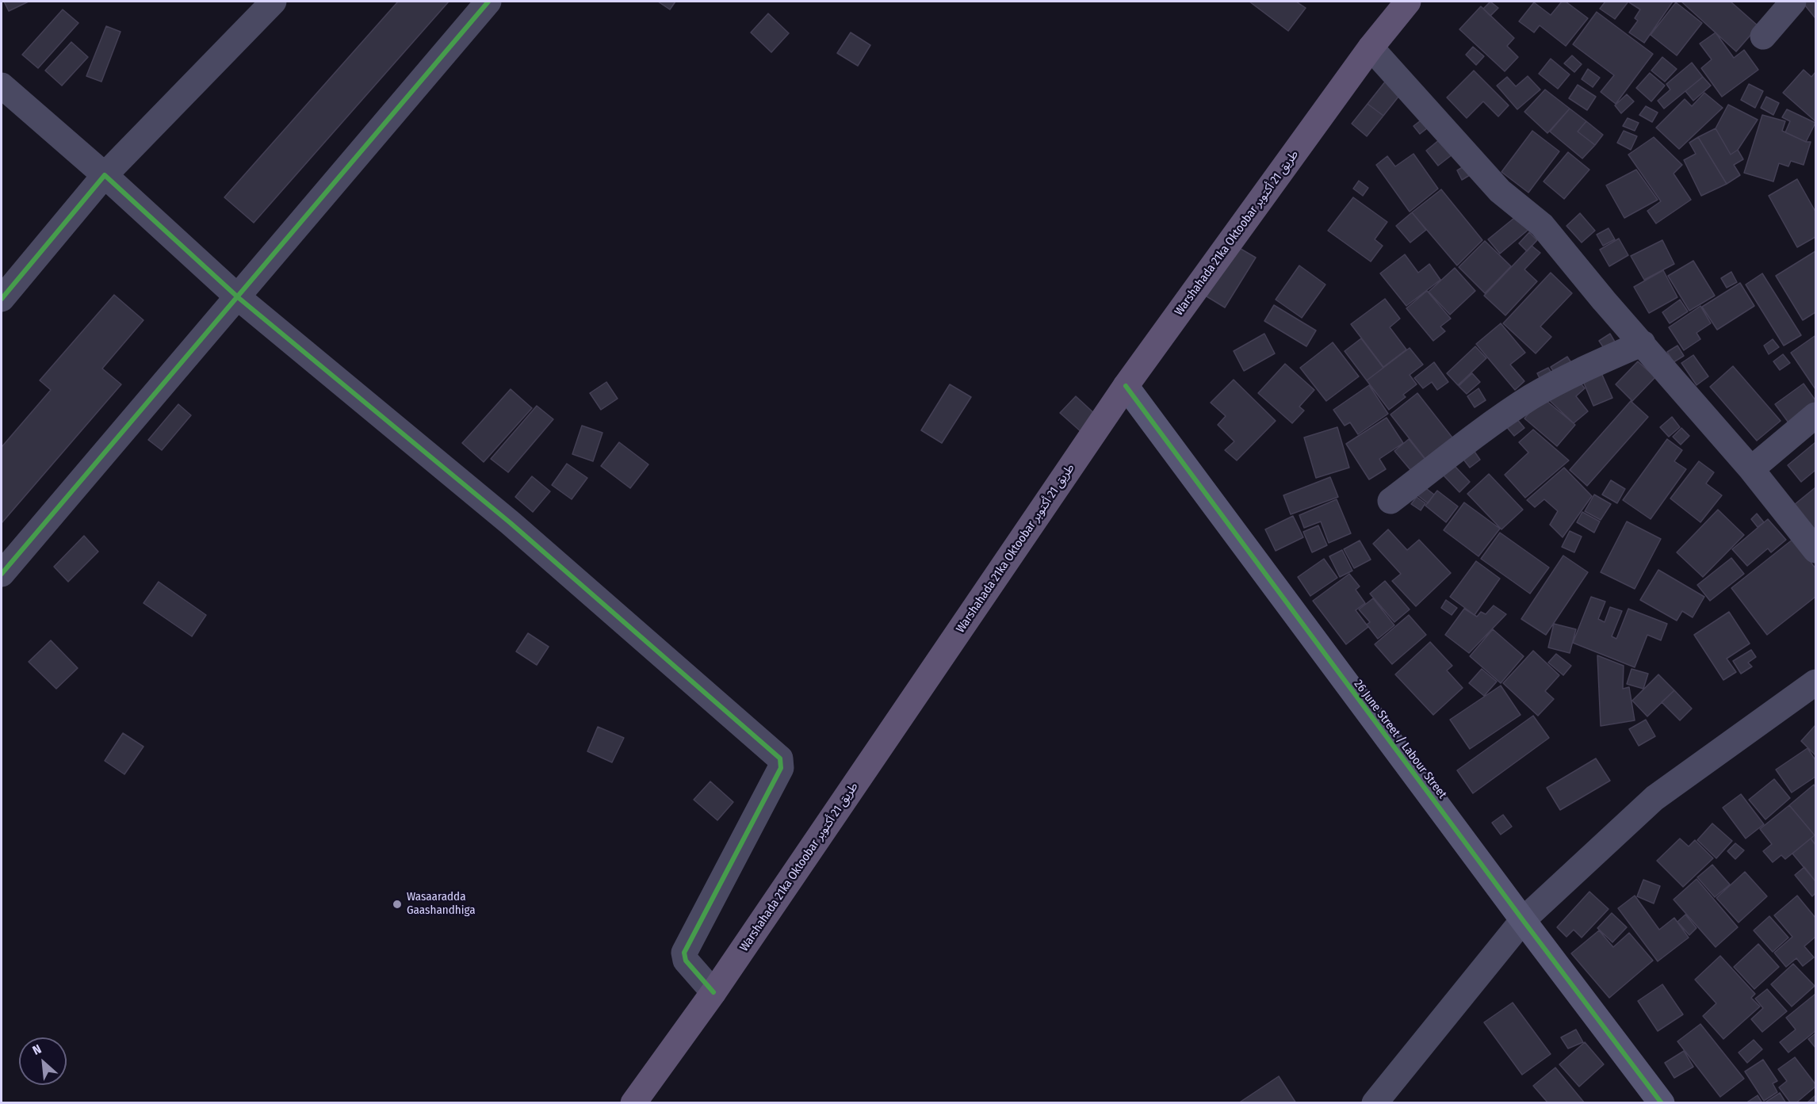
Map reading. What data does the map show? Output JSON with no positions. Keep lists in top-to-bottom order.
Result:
{
  "streets": {
    "main road": ["Warshahada 21ka Oktoobar طريق 21 أكتوبر"],
    "street": ["26 June Street / Labour Street"]
  },
  "crossings": [
    ["Warshahada 21ka Oktoobar طريق 21 أكتوبر", "26 June Street / Labour Street"]
  ],
  "places": ["Wasaaradda Gaashandhiga"],
  "north": "top left"
}
